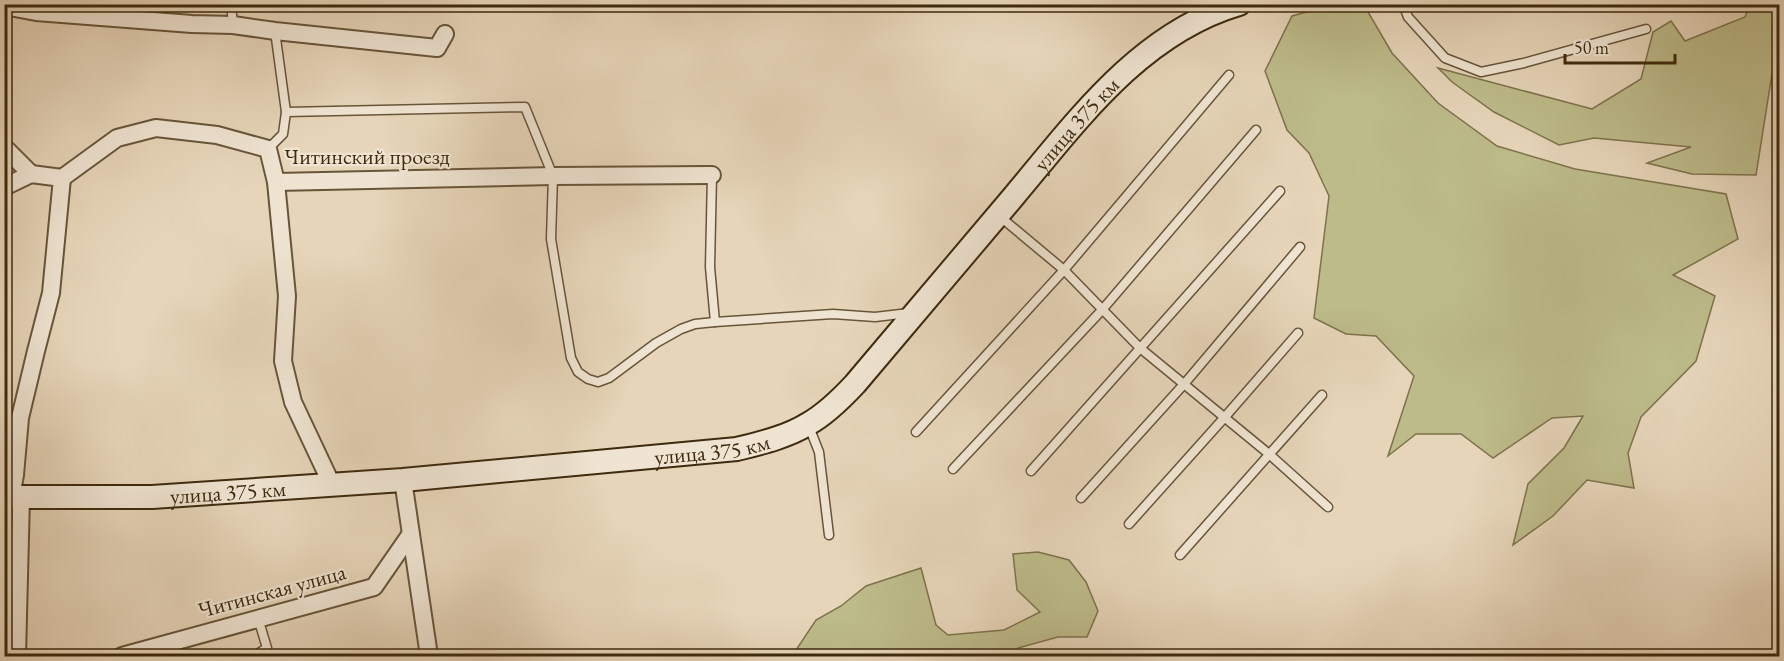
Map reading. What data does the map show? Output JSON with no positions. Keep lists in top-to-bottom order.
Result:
{
  "streets": {
    "main road": ["улица 375 км"],
    "street": ["Читинский проезд", "Читинская улица"]
  },
  "scale_bar": "50 m"
}
